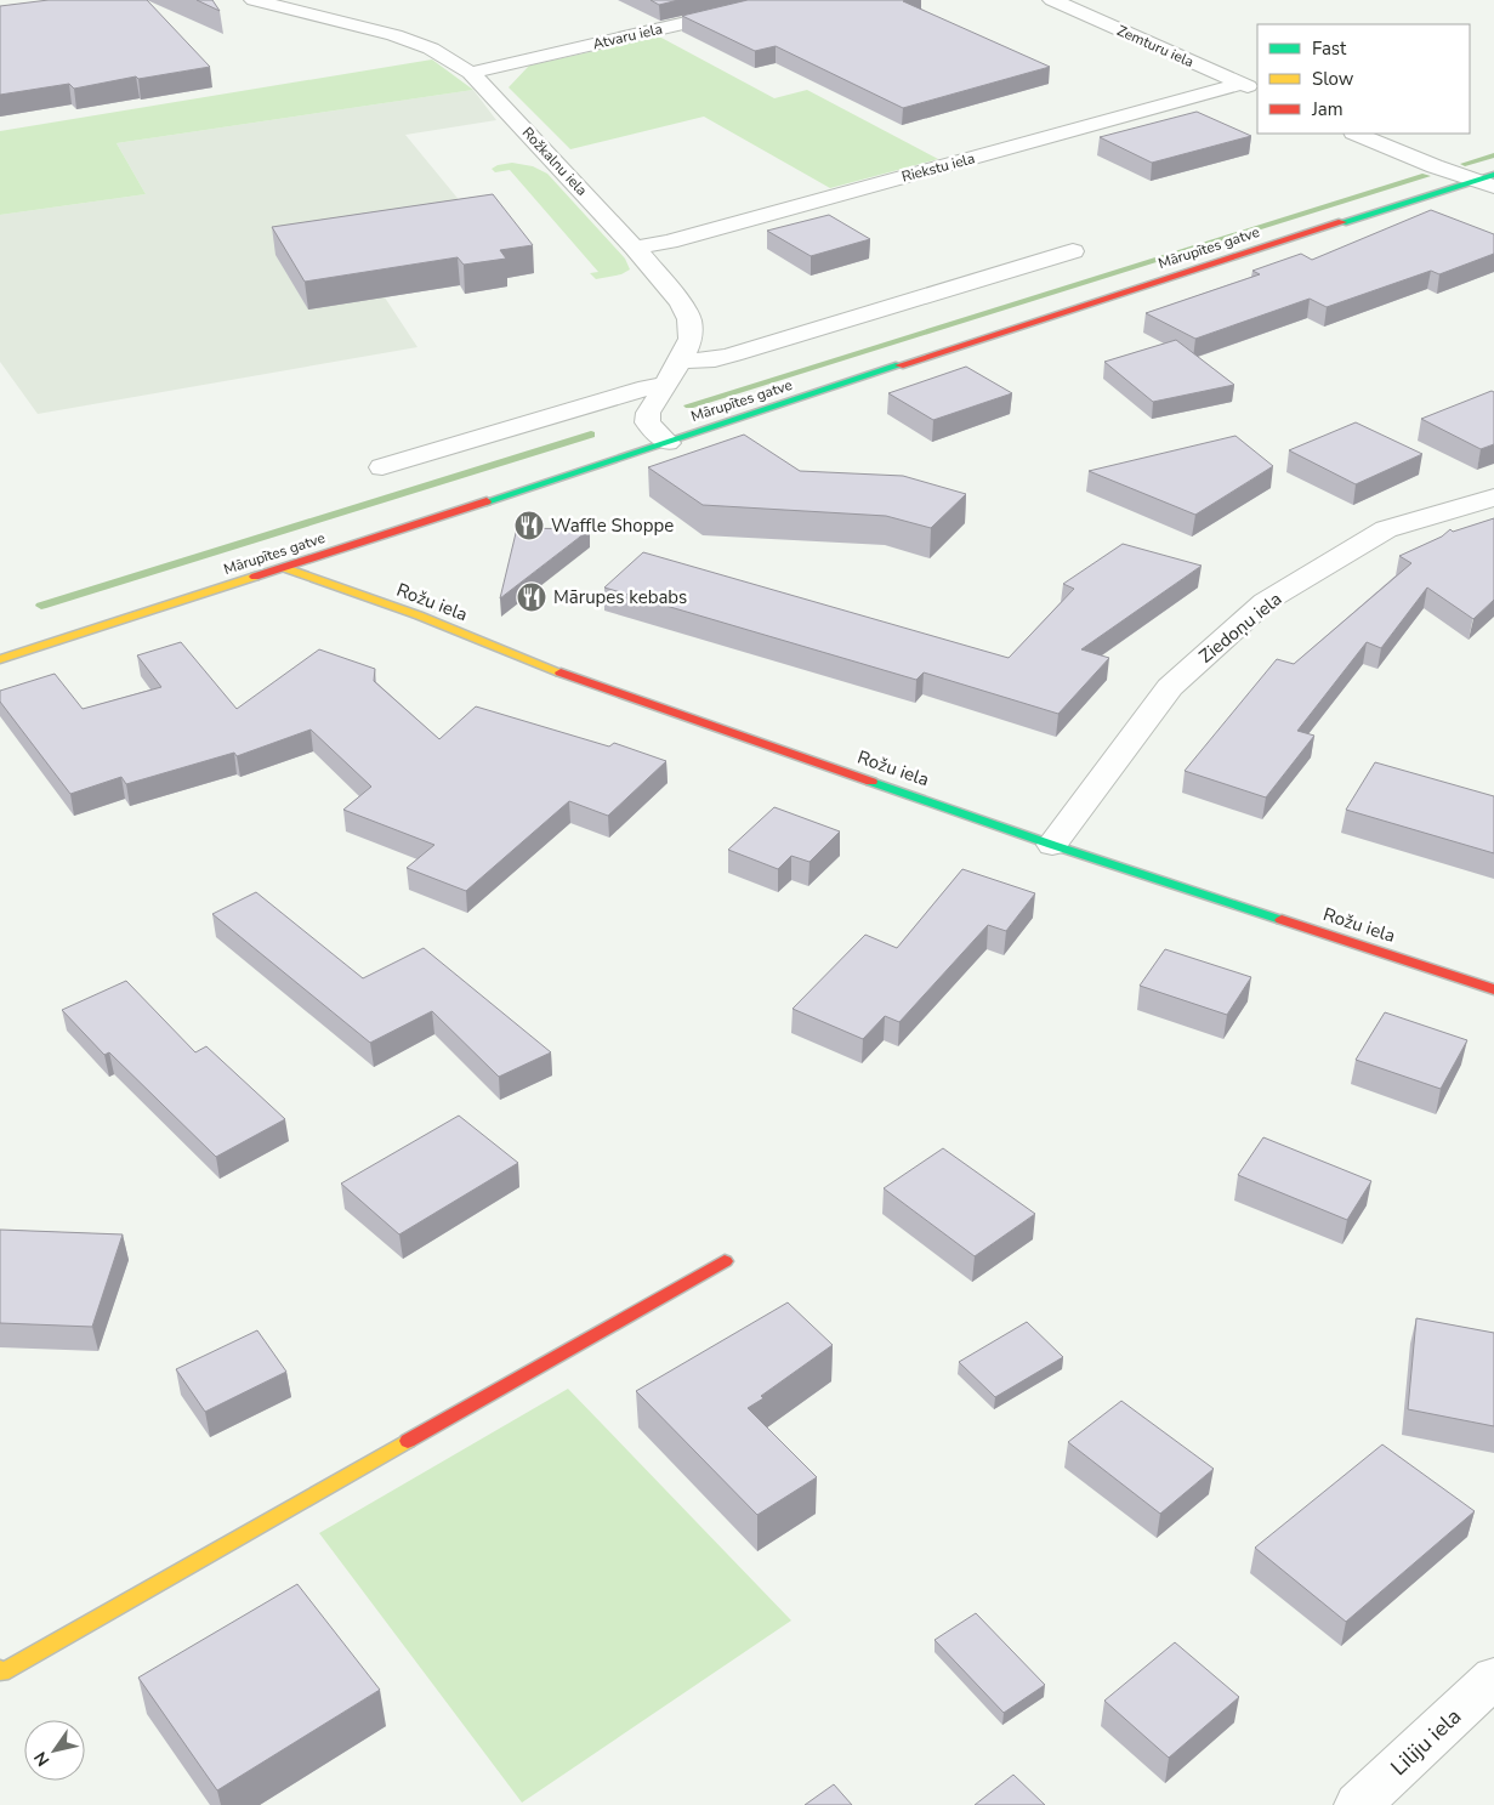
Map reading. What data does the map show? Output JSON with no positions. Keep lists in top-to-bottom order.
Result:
{
  "streets": {
    "street": [
      "Atvaru iela",
      "Zemturu iela",
      "Rožkalnu iela",
      "Riekstu iela",
      "Mārupītes gatve",
      "Rožu iela",
      "Ziedoņu iela",
      "Liliju iela"
    ]
  },
  "crossings": [
    ["Atvaru iela", "Rožkalnu iela"],
    ["Zemturu iela", "Riekstu iela"],
    ["Rožkalnu iela", "Riekstu iela"],
    ["Mārupītes gatve", "Rožu iela"],
    ["Rožu iela", "Ziedoņu iela"]
  ],
  "places": {
    "restaurant": ["Waffle Shoppe", "Mārupes kebabs"]
  },
  "legend": ["Fast", "Slow", "Jam"],
  "north": "bottom left"
}
